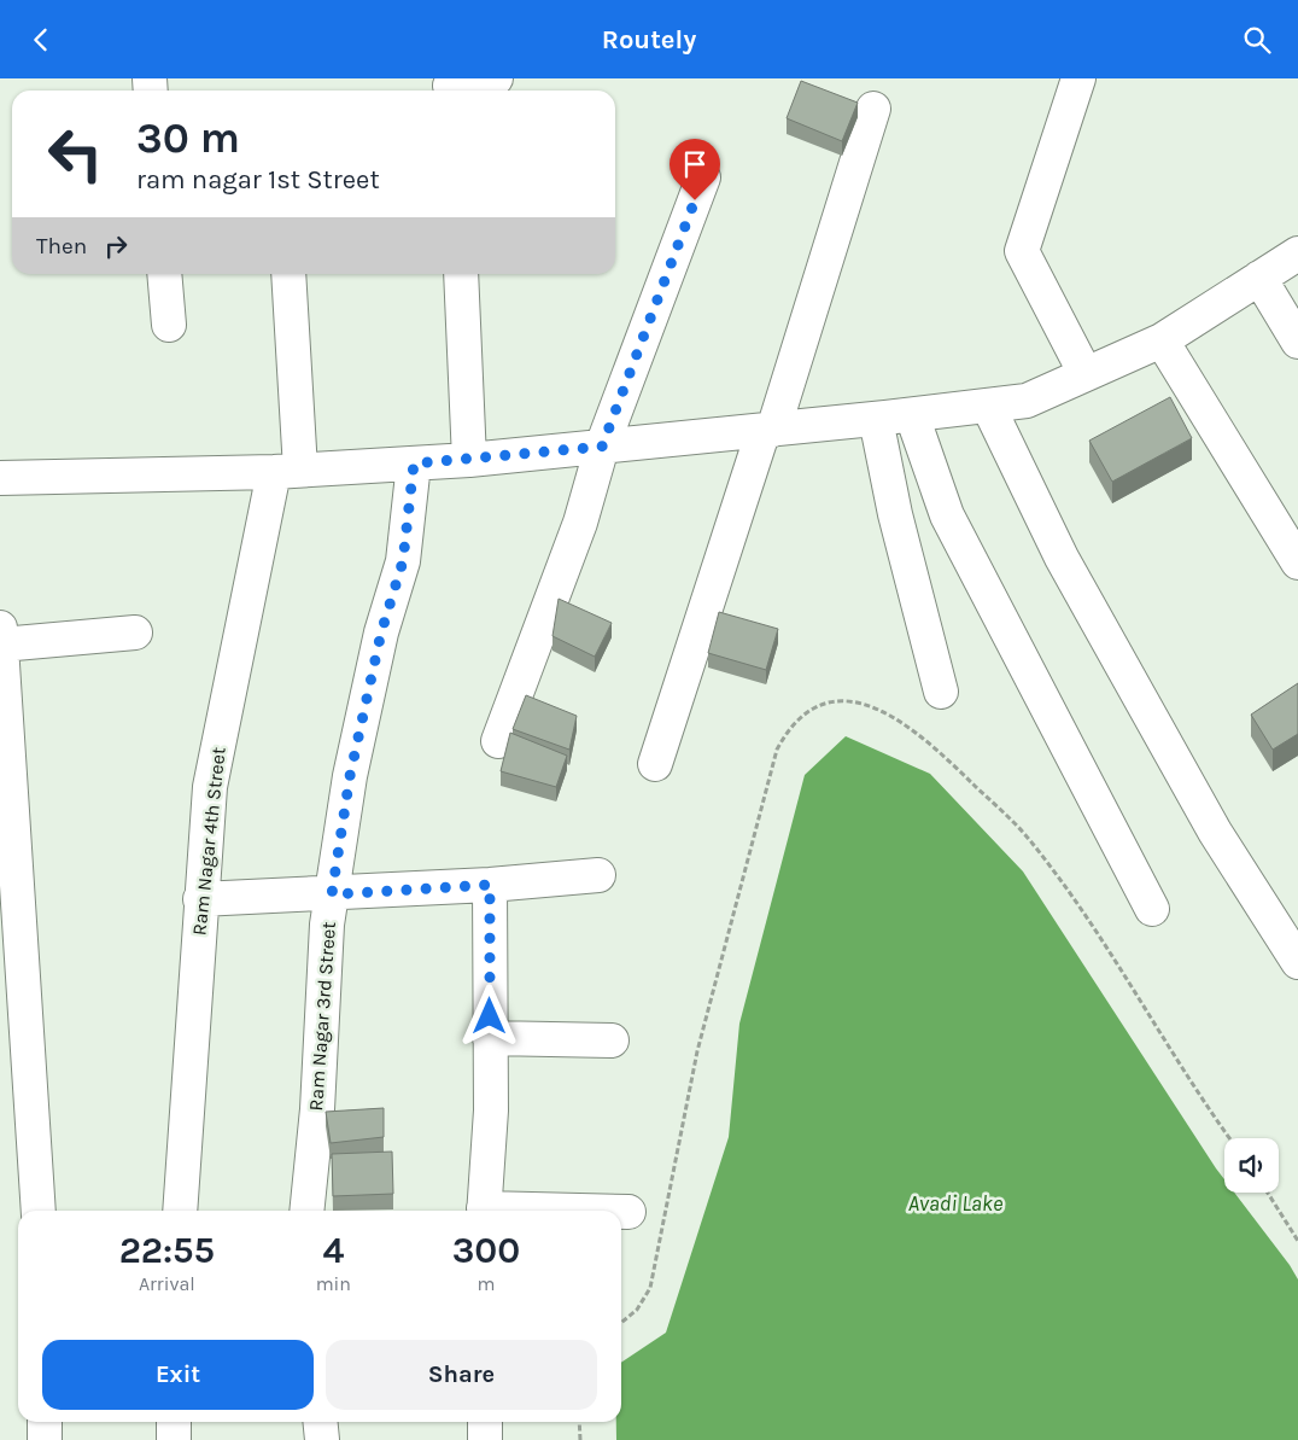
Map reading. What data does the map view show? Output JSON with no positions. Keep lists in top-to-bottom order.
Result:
{
  "streets": {
    "street": ["Ram Nagar 4th Street", "Ram Nagar 3rd Street"]
  },
  "water": ["Avadi Lake"],
  "page": {
    "header": "Routely",
    "turn": ["30 m", "ram nagar 1st Street"],
    "then": "Then",
    "eta": [
      "22:55",
      "Arrival",
      "4",
      "min",
      "300",
      "m"
    ],
    "buttons": ["Exit", "Share"]
  }
}
